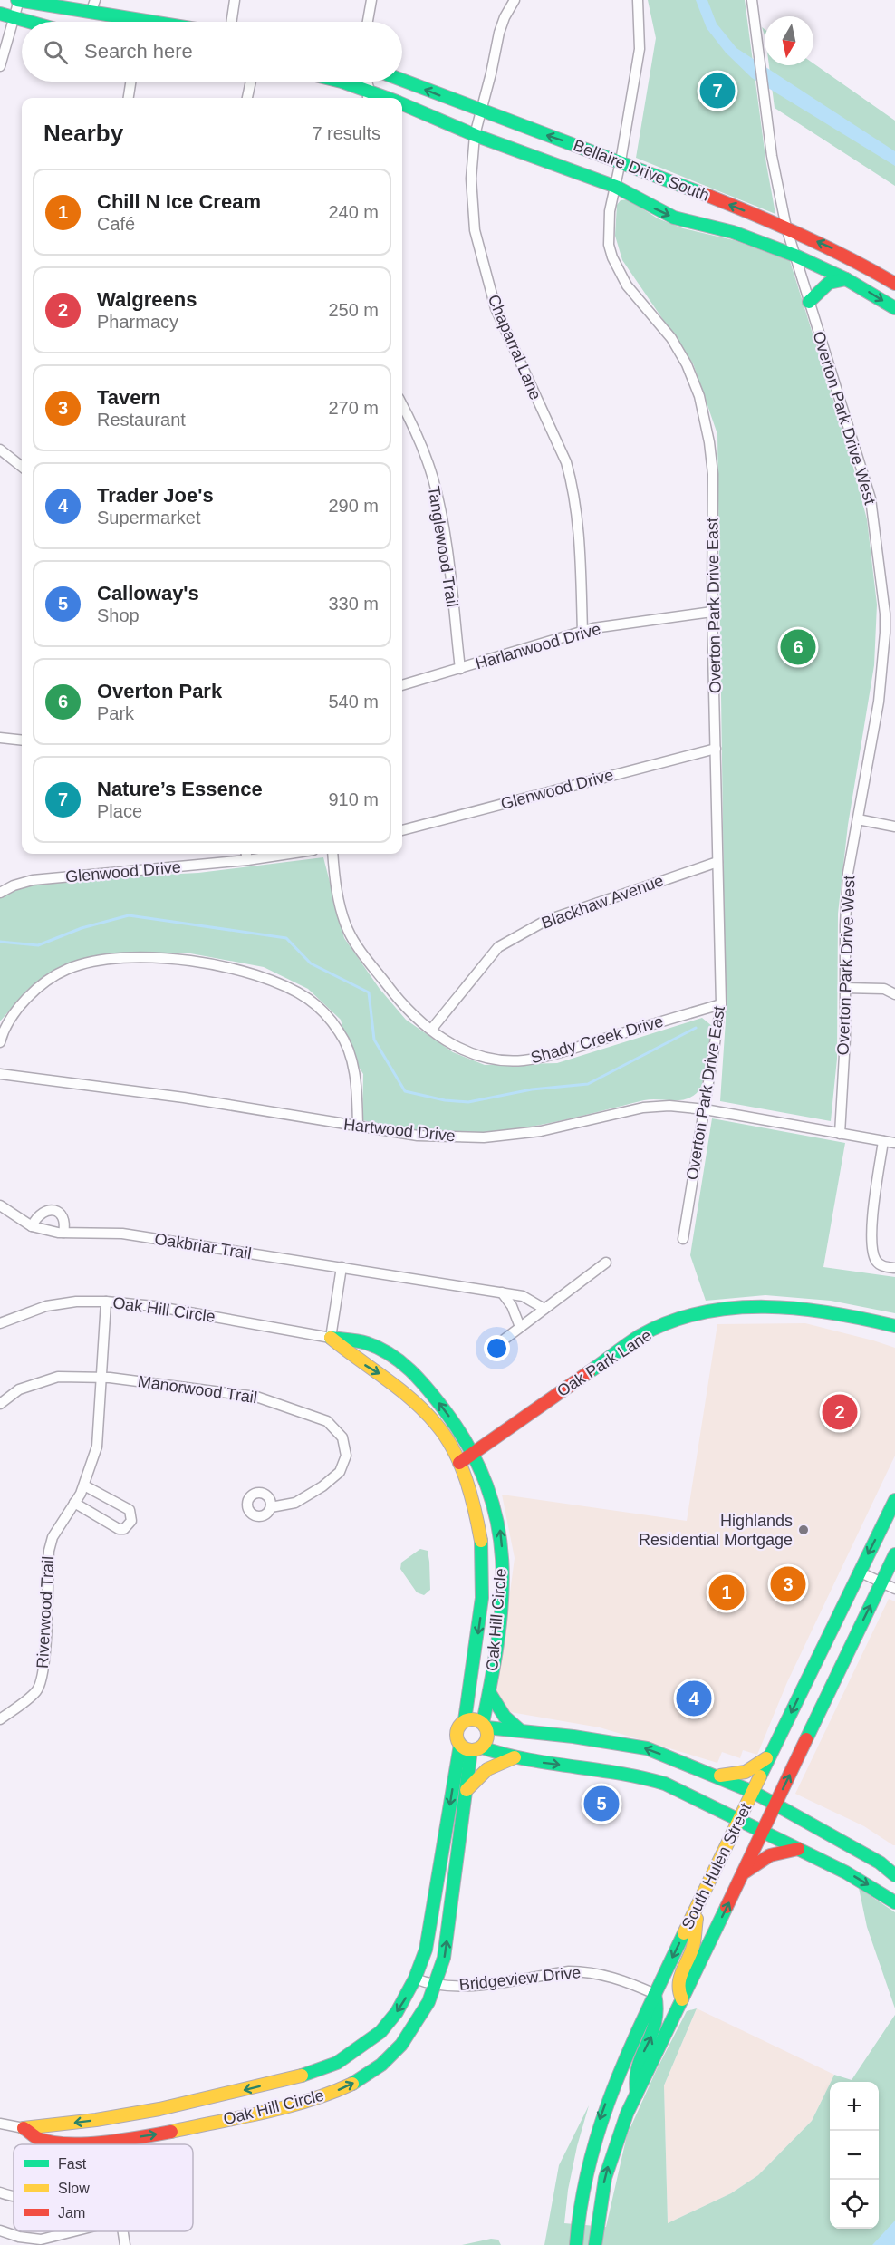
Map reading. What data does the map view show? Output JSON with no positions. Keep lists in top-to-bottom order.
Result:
{
  "streets": {
    "street": [
      "Bellaire Drive South",
      "Chaparral Lane",
      "Overton Park Drive West",
      "Tanglewood Trail",
      "Overton Park Drive East",
      "Harlanwood Drive",
      "Glenwood Drive",
      "Blackhaw Avenue",
      "Shady Creek Drive",
      "Hartwood Drive",
      "Oakbriar Trail",
      "Oak Hill Circle",
      "Oak Park Lane",
      "Manorwood Trail",
      "Riverwood Trail",
      "South Hulen Street",
      "Bridgeview Drive"
    ]
  },
  "crossings": [
    ["Bellaire Drive South", "Chaparral Lane"],
    ["Bellaire Drive South", "Overton Park Drive West"],
    ["Bellaire Drive South", "Overton Park Drive East"],
    ["Chaparral Lane", "Harlanwood Drive"],
    ["Overton Park Drive West", "Hartwood Drive"],
    ["Tanglewood Trail", "Harlanwood Drive"],
    ["Overton Park Drive East", "Harlanwood Drive"],
    ["Overton Park Drive East", "Glenwood Drive"],
    ["Overton Park Drive East", "Blackhaw Avenue"],
    ["Overton Park Drive East", "Shady Creek Drive"],
    ["Overton Park Drive East", "Hartwood Drive"],
    ["Blackhaw Avenue", "Shady Creek Drive"],
    ["Oak Hill Circle", "Oak Park Lane"],
    ["Oak Hill Circle", "Riverwood Trail"],
    ["Oak Hill Circle", "Bridgeview Drive"],
    ["Manorwood Trail", "Riverwood Trail"],
    ["South Hulen Street", "Bridgeview Drive"]
  ],
  "places": ["Highlands Residential Mortgage"],
  "legend": ["Fast", "Slow", "Jam"],
  "north": "bottom",
  "page": {
    "search": "Search here",
    "pins": [
      "7",
      "6",
      "2",
      "3",
      "1",
      "4",
      "5"
    ],
    "heading": ["Nearby", "7 results"],
    "list": [
      {
        "mark": "1",
        "name": "Chill N Ice Cream",
        "note": "Café",
        "value": "240 m"
      },
      {
        "mark": "2",
        "name": "Walgreens",
        "note": "Pharmacy",
        "value": "250 m"
      },
      {
        "mark": "3",
        "name": "Tavern",
        "note": "Restaurant",
        "value": "270 m"
      },
      {
        "mark": "4",
        "name": "Trader Joe's",
        "note": "Supermarket",
        "value": "290 m"
      },
      {
        "mark": "5",
        "name": "Calloway's",
        "note": "Shop",
        "value": "330 m"
      },
      {
        "mark": "6",
        "name": "Overton Park",
        "note": "Park",
        "value": "540 m"
      },
      {
        "mark": "7",
        "name": "Nature’s Essence",
        "note": "Place",
        "value": "910 m"
      }
    ],
    "map_buttons": ["+", "−"]
  }
}
